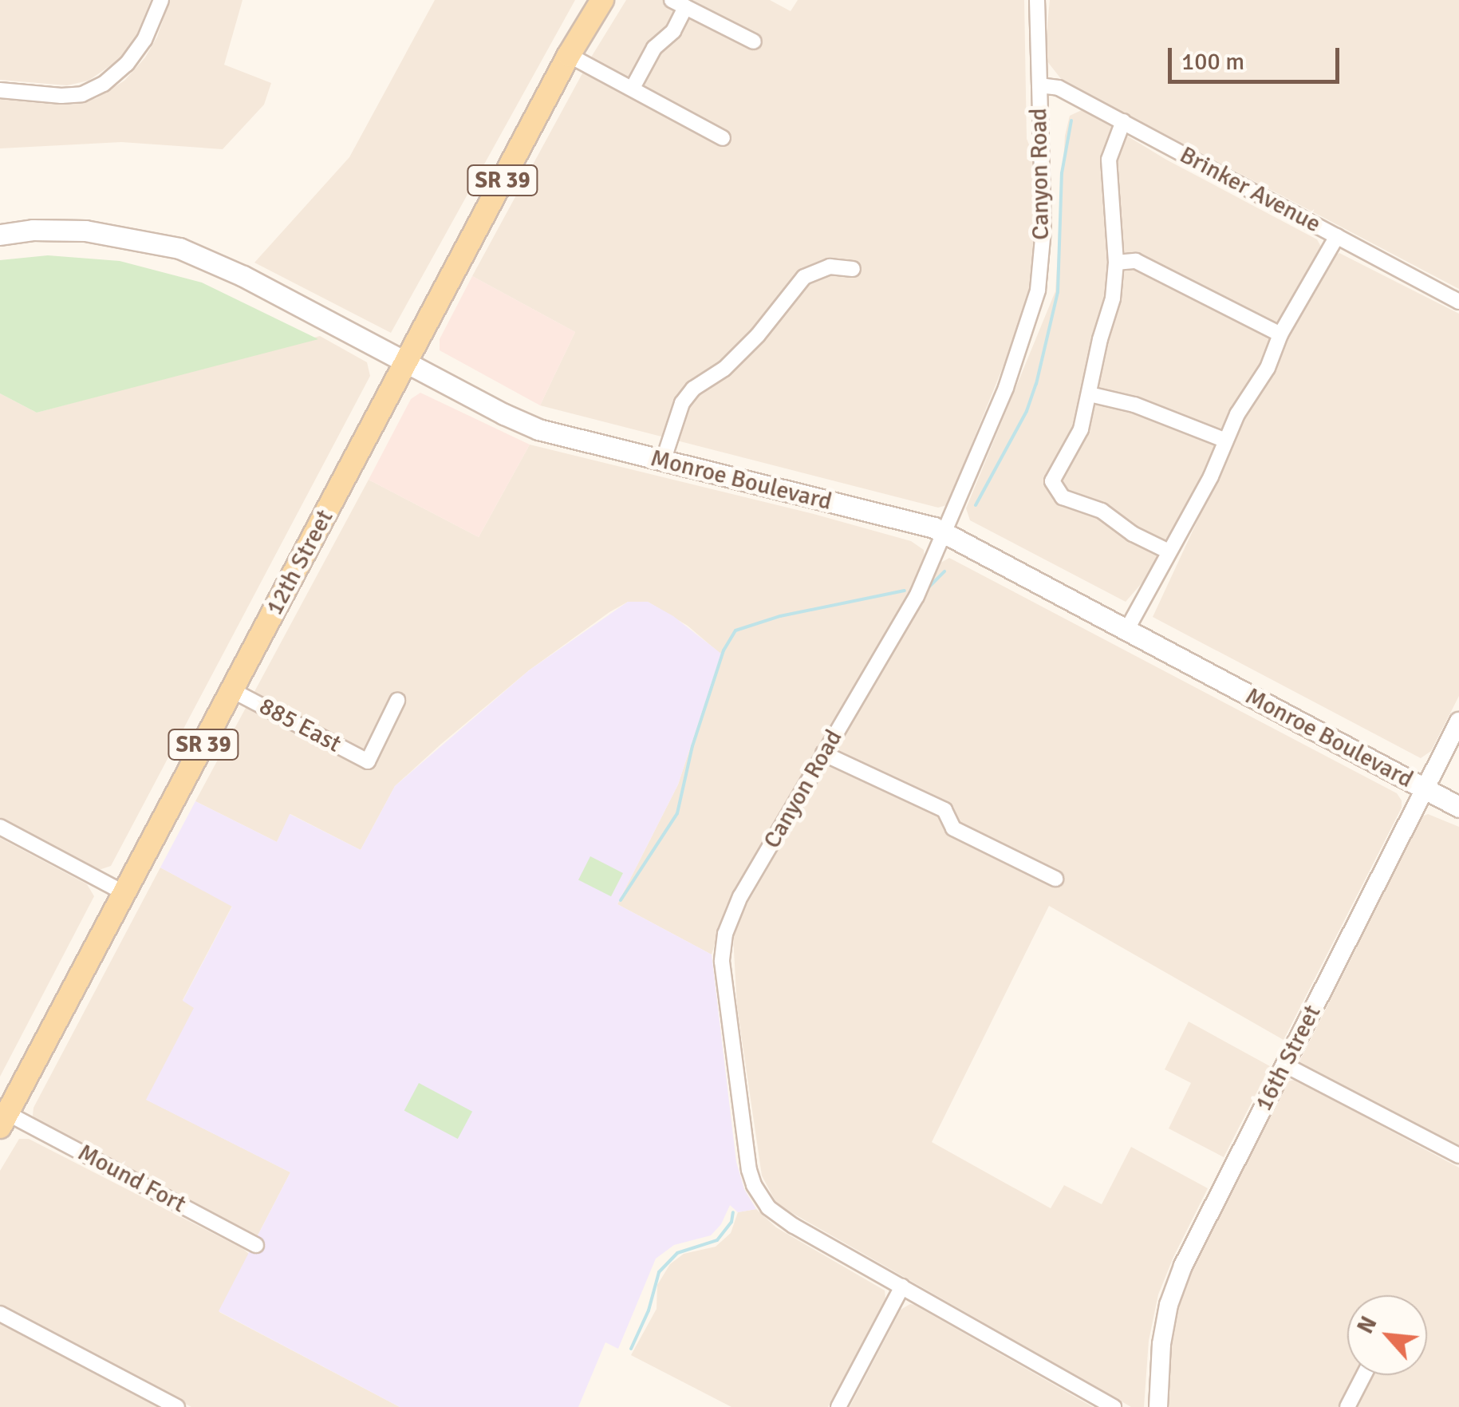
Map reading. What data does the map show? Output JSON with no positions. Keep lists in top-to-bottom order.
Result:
{
  "streets": {
    "main road": ["SR 39", "Monroe Boulevard", "12th Street"],
    "street": [
      "Canyon Road",
      "Brinker Avenue",
      "885 East",
      "16th Street",
      "Mound Fort"
    ]
  },
  "crossings": [
    ["Canyon Road", "Brinker Avenue"],
    ["Canyon Road", "Monroe Boulevard"],
    ["Monroe Boulevard", "12th Street"],
    ["Monroe Boulevard", "16th Street"],
    ["12th Street", "885 East"],
    ["12th Street", "Mound Fort"]
  ],
  "scale_bar": "100 m",
  "north": "top left"
}
